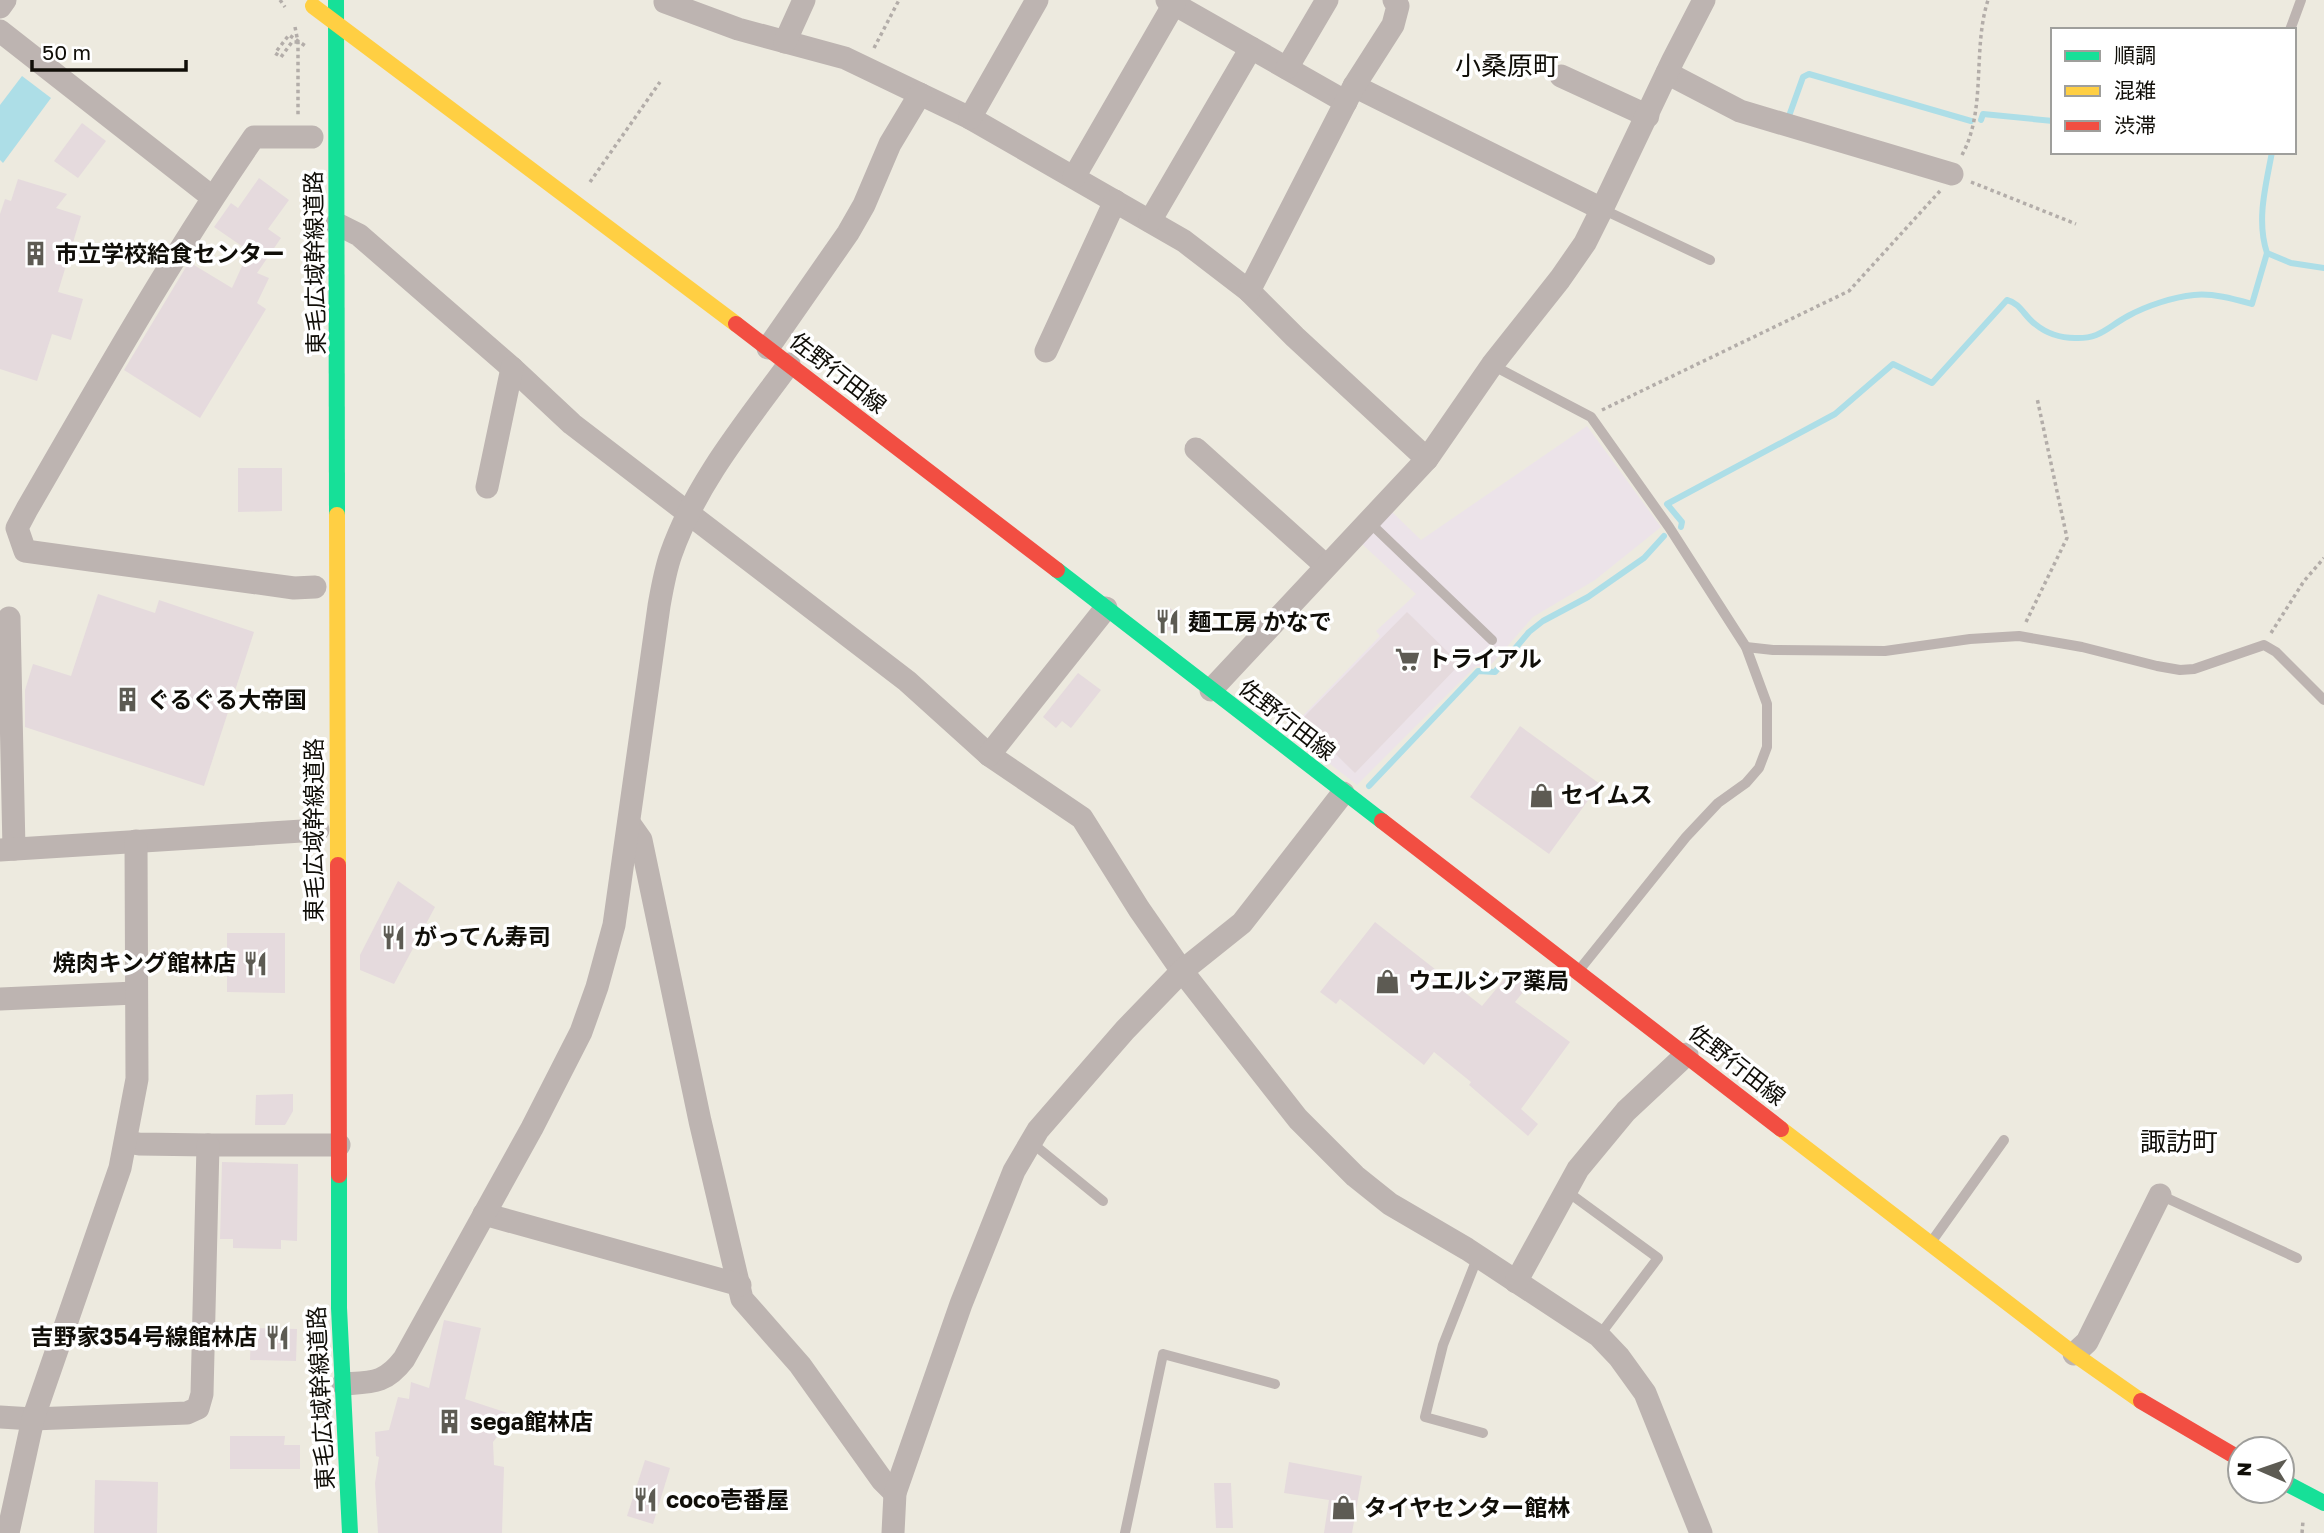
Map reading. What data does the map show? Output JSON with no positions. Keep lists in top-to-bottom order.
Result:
{
  "streets": {
    "main road": ["東毛広域幹線道路", "佐野行田線"]
  },
  "crossings": [
    ["東毛広域幹線道路", "佐野行田線"]
  ],
  "districts": ["小桑原町", "諏訪町"],
  "places": {
    "building": ["市立学校給食センター", "ぐるぐる大帝国", "sega館林店"],
    "restaurant": [
      "麺工房 かなで",
      "がってん寿司",
      "焼肉キング館林店",
      "吉野家354号線館林店",
      "coco壱番屋"
    ],
    "supermarket": ["トライアル"],
    "shop": ["セイムス", "ウエルシア薬局", "タイヤセンター館林"]
  },
  "legend": ["順調", "混雑", "渋滞"],
  "scale_bar": "50 m",
  "north": "left"
}
